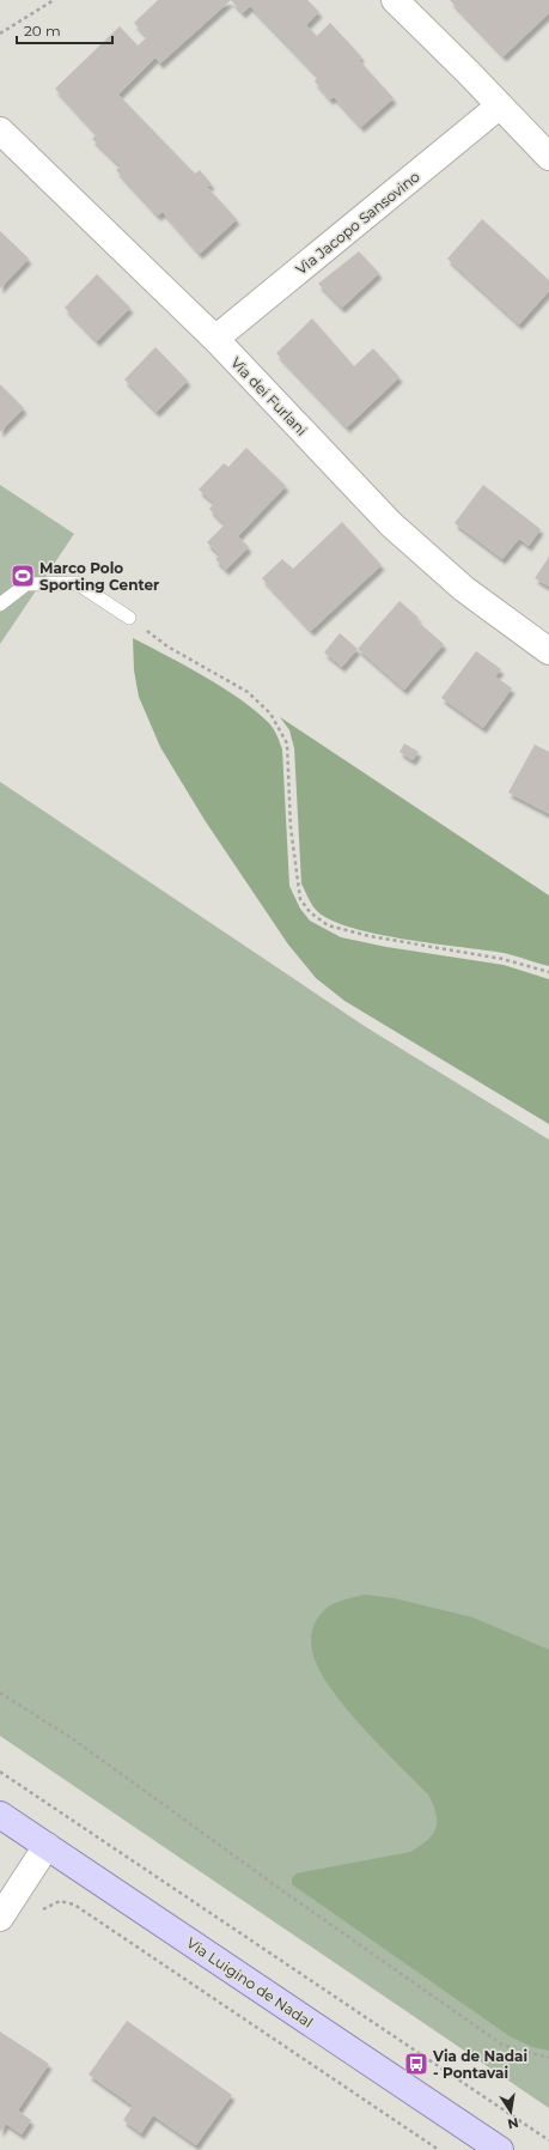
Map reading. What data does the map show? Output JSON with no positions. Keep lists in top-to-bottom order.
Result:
{
  "streets": {
    "main road": ["Via Luigino de Nadal"],
    "street": ["Via Jacopo Sansovino", "Via dei Furlani"]
  },
  "crossings": [
    ["Via Jacopo Sansovino", "Via dei Furlani"]
  ],
  "places": {
    "sports": ["Marco Polo Sporting Center"],
    "bus stop": ["Via de Nadai - Pontavai"]
  },
  "scale_bar": "20 m",
  "north": "bottom"
}
